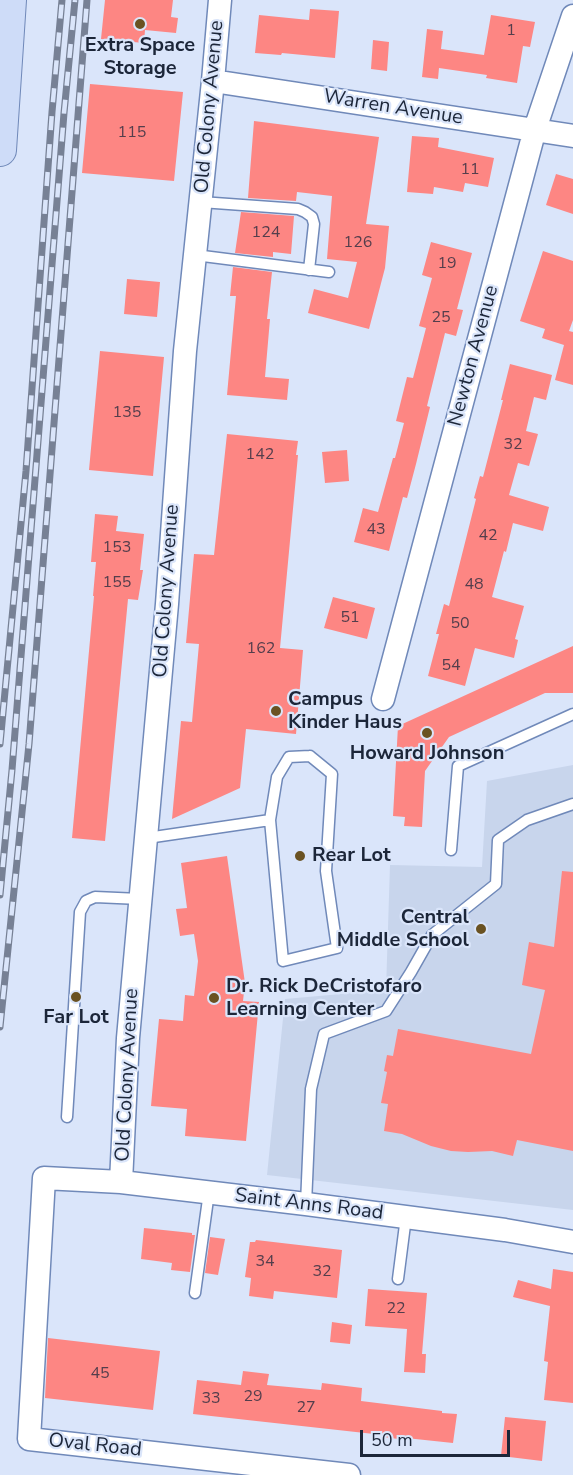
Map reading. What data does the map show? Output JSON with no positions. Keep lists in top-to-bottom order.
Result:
{
  "streets": {
    "street": [
      "Old Colony Avenue",
      "Warren Avenue",
      "Newton Avenue",
      "Saint Anns Road",
      "Oval Road"
    ]
  },
  "crossings": [
    ["Old Colony Avenue", "Warren Avenue"],
    ["Old Colony Avenue", "Saint Anns Road"],
    ["Warren Avenue", "Newton Avenue"],
    ["Saint Anns Road", "Oval Road"]
  ],
  "places": [
    "Extra Space Storage",
    "Campus Kinder Haus",
    "Howard Johnson",
    "Rear Lot",
    "Central Middle School",
    "Far Lot",
    "Dr. Rick DeCristofaro Learning Center"
  ],
  "house_numbers": [
    "1",
    "115",
    "11",
    "124",
    "126",
    "19",
    "25",
    "135",
    "32",
    "142",
    "43",
    "42",
    "153",
    "155",
    "48",
    "51",
    "50",
    "162",
    "54",
    "34",
    "32",
    "22",
    "45",
    "29",
    "33",
    "27"
  ],
  "scale_bar": "50 m"
}
